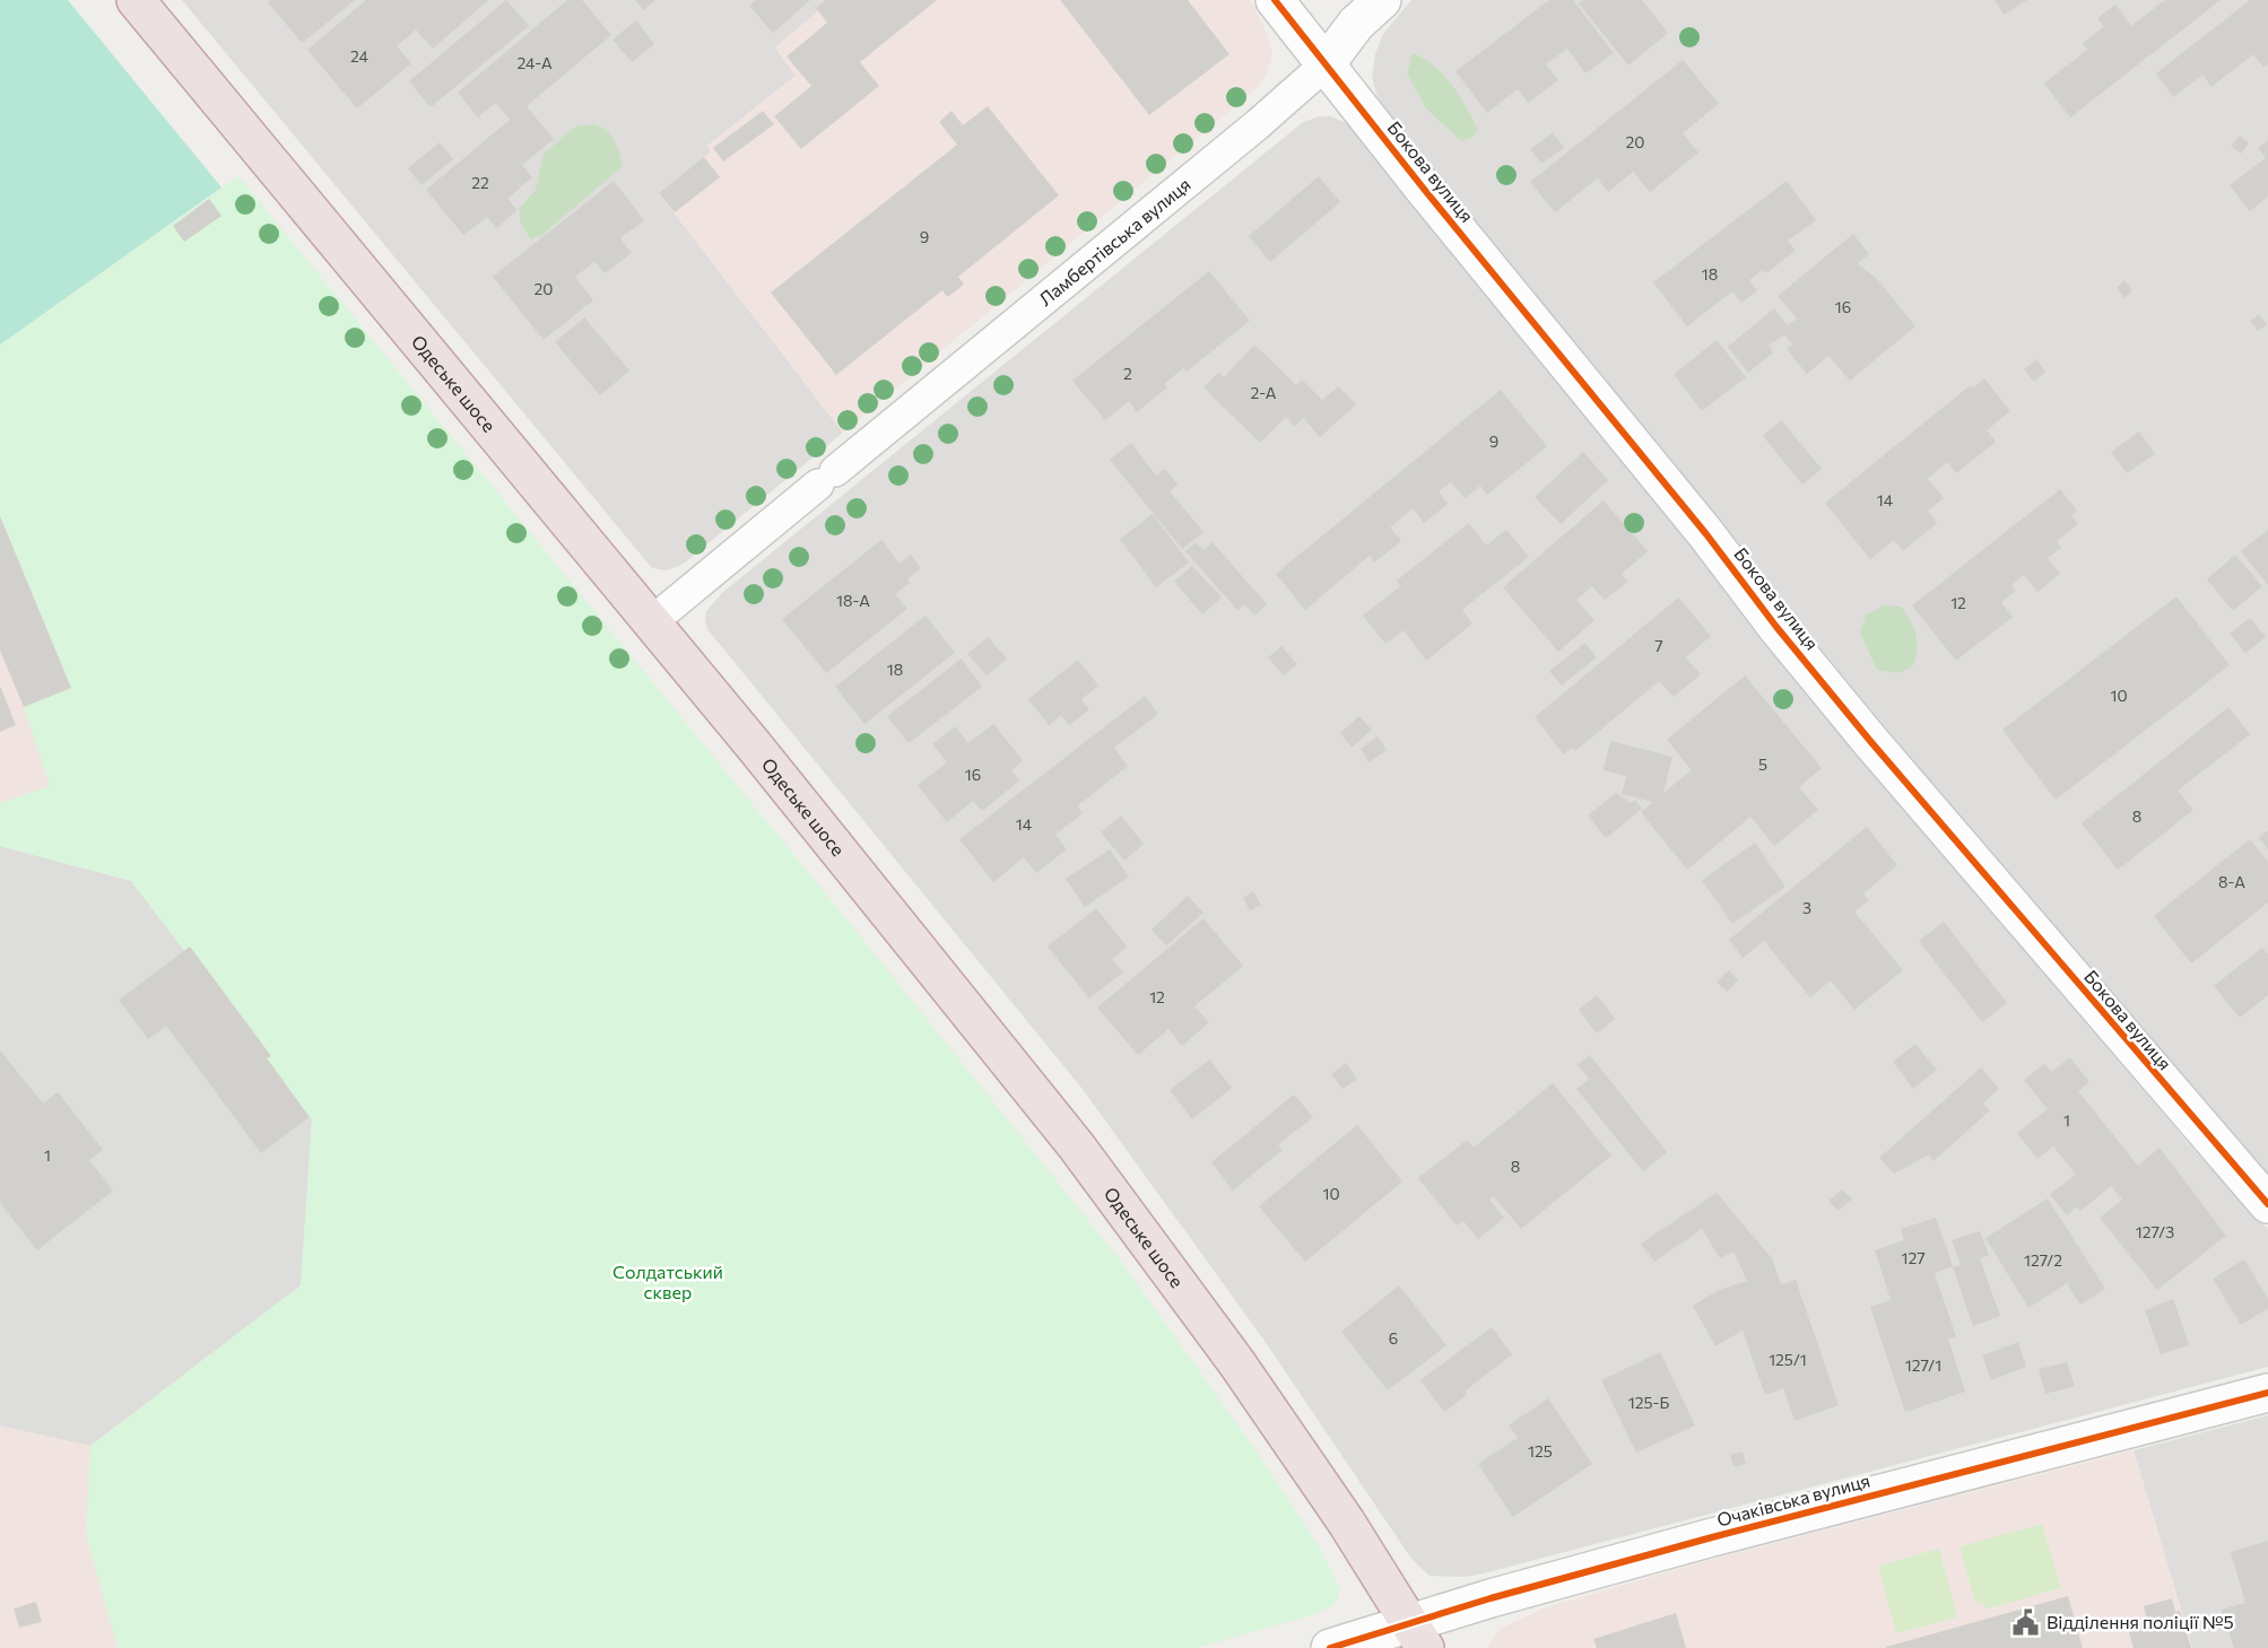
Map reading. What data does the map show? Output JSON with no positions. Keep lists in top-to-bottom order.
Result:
{
  "streets": {
    "highway": ["Одеське шосе"],
    "street": ["Бокова вулиця", "Ламбертівська вулиця", "Очаківська вулиця"]
  },
  "crossings": [
    ["Бокова вулиця", "Ламбертівська вулиця"],
    ["Ламбертівська вулиця", "Одеське шосе"],
    ["Одеське шосе", "Очаківська вулиця"]
  ],
  "parks": ["Солдатський сквер"],
  "places": {
    "public building": ["Відділення поліції №5"]
  },
  "house_numbers": [
    "24",
    "24-А",
    "20",
    "22",
    "9",
    "18",
    "20",
    "16",
    "2",
    "2-А",
    "9",
    "14",
    "18-А",
    "12",
    "7",
    "18",
    "10",
    "5",
    "16",
    "8",
    "14",
    "8-А",
    "3",
    "12",
    "1",
    "1",
    "8",
    "10",
    "127/3",
    "127",
    "127/2",
    "6",
    "125/1",
    "127/1",
    "125-Б",
    "125"
  ]
}
